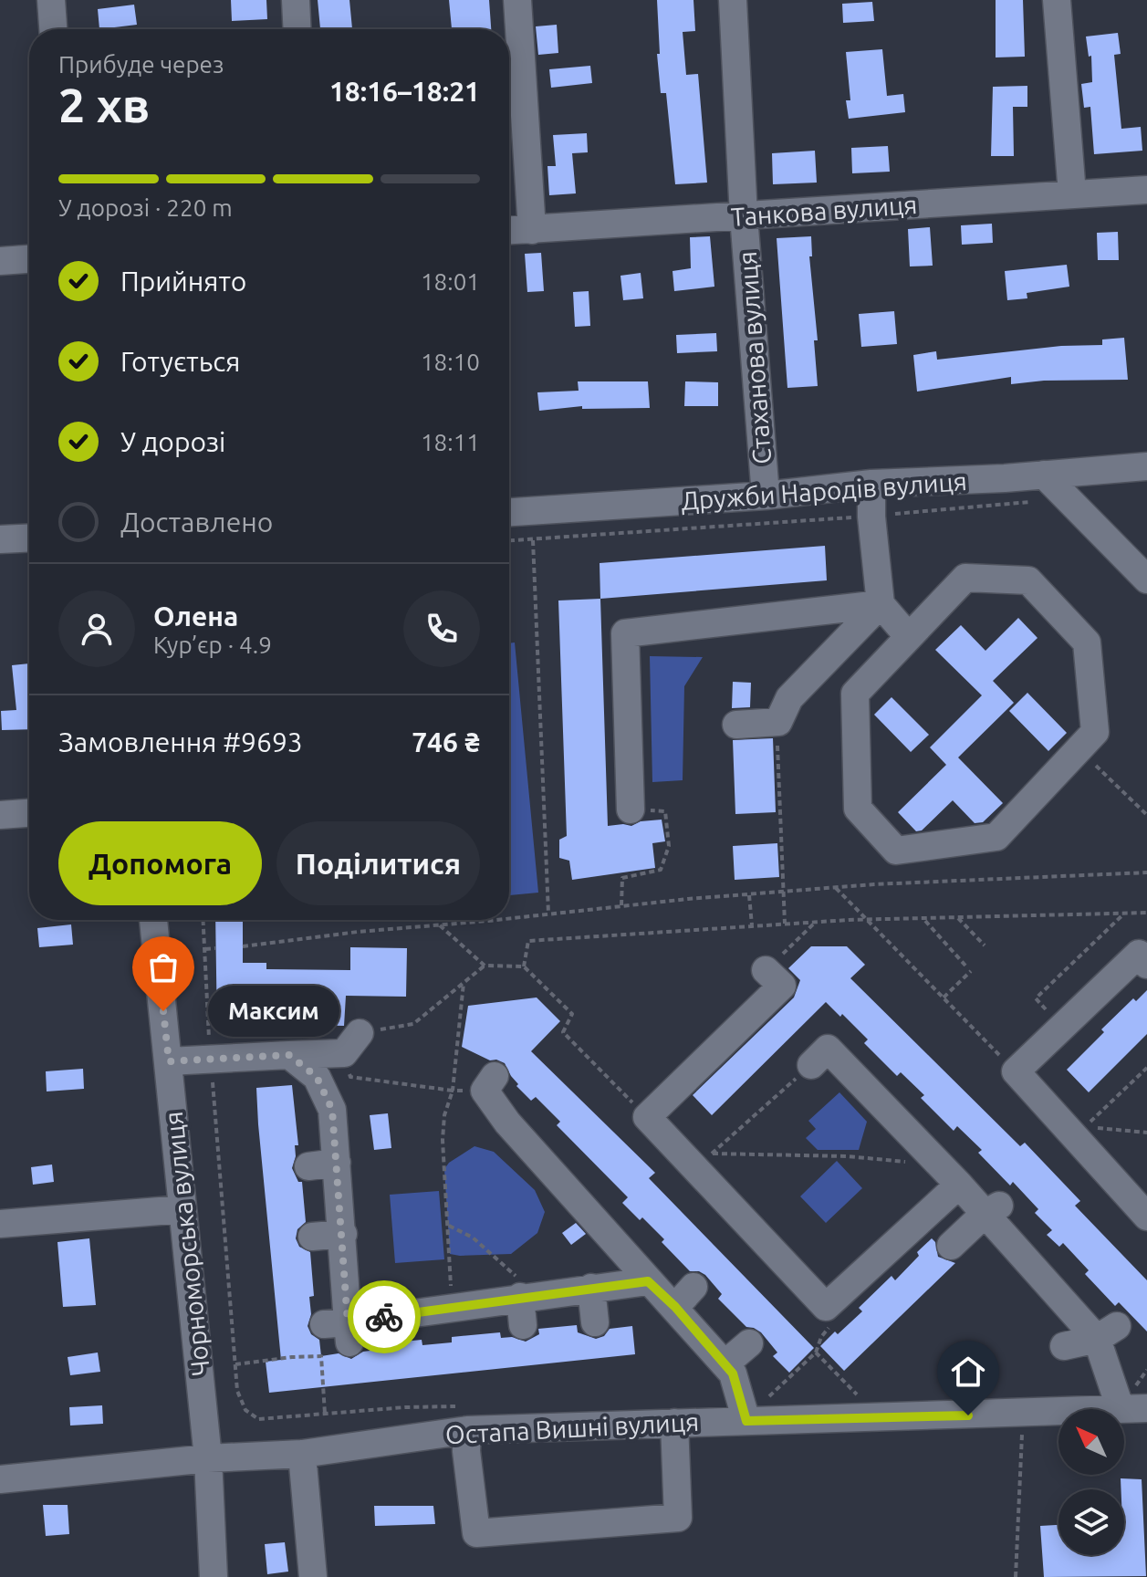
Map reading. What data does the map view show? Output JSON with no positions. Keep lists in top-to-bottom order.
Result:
{
  "streets": {
    "street": [
      "Танкова вулиця",
      "Стаханова вулиця",
      "Дружби Народів вулиця",
      "Чорноморська вулиця",
      "Остапа Вишні вулиця"
    ]
  },
  "crossings": [
    ["Танкова вулиця", "Стаханова вулиця"],
    ["Стаханова вулиця", "Дружби Народів вулиця"],
    ["Чорноморська вулиця", "Остапа Вишні вулиця"]
  ],
  "places": ["Максим"],
  "north": "top left",
  "page": {
    "heading": ["2 хв", "Прибуде через", "18:16–18:21"],
    "panel": [
      "Олена",
      "Кур’єр · 4.9",
      "Замовлення #9693",
      "746 ₴"
    ],
    "bar": "У дорозі · 220 m",
    "list": [
      ["Прийнято", "18:01"],
      ["Готується", "18:10"],
      ["У дорозі", "18:11"],
      "Доставлено"
    ],
    "buttons": ["Допомога", "Поділитися"],
    "bubble": "Максим"
  }
}
